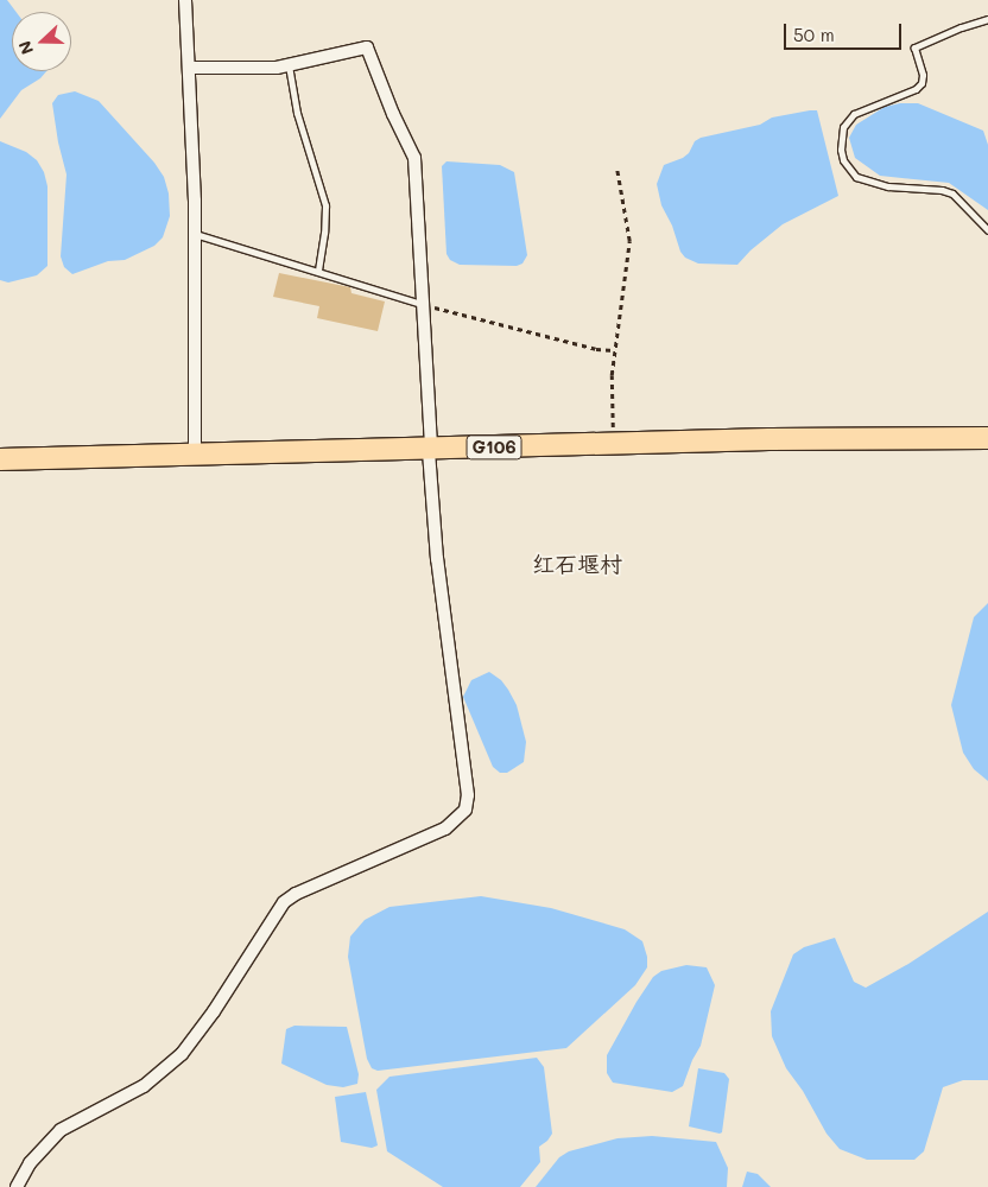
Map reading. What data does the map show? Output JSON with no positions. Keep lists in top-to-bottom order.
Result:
{
  "streets": {
    "highway": ["G106"]
  },
  "districts": ["红石堰村"],
  "scale_bar": "50 m",
  "north": "left"
}
